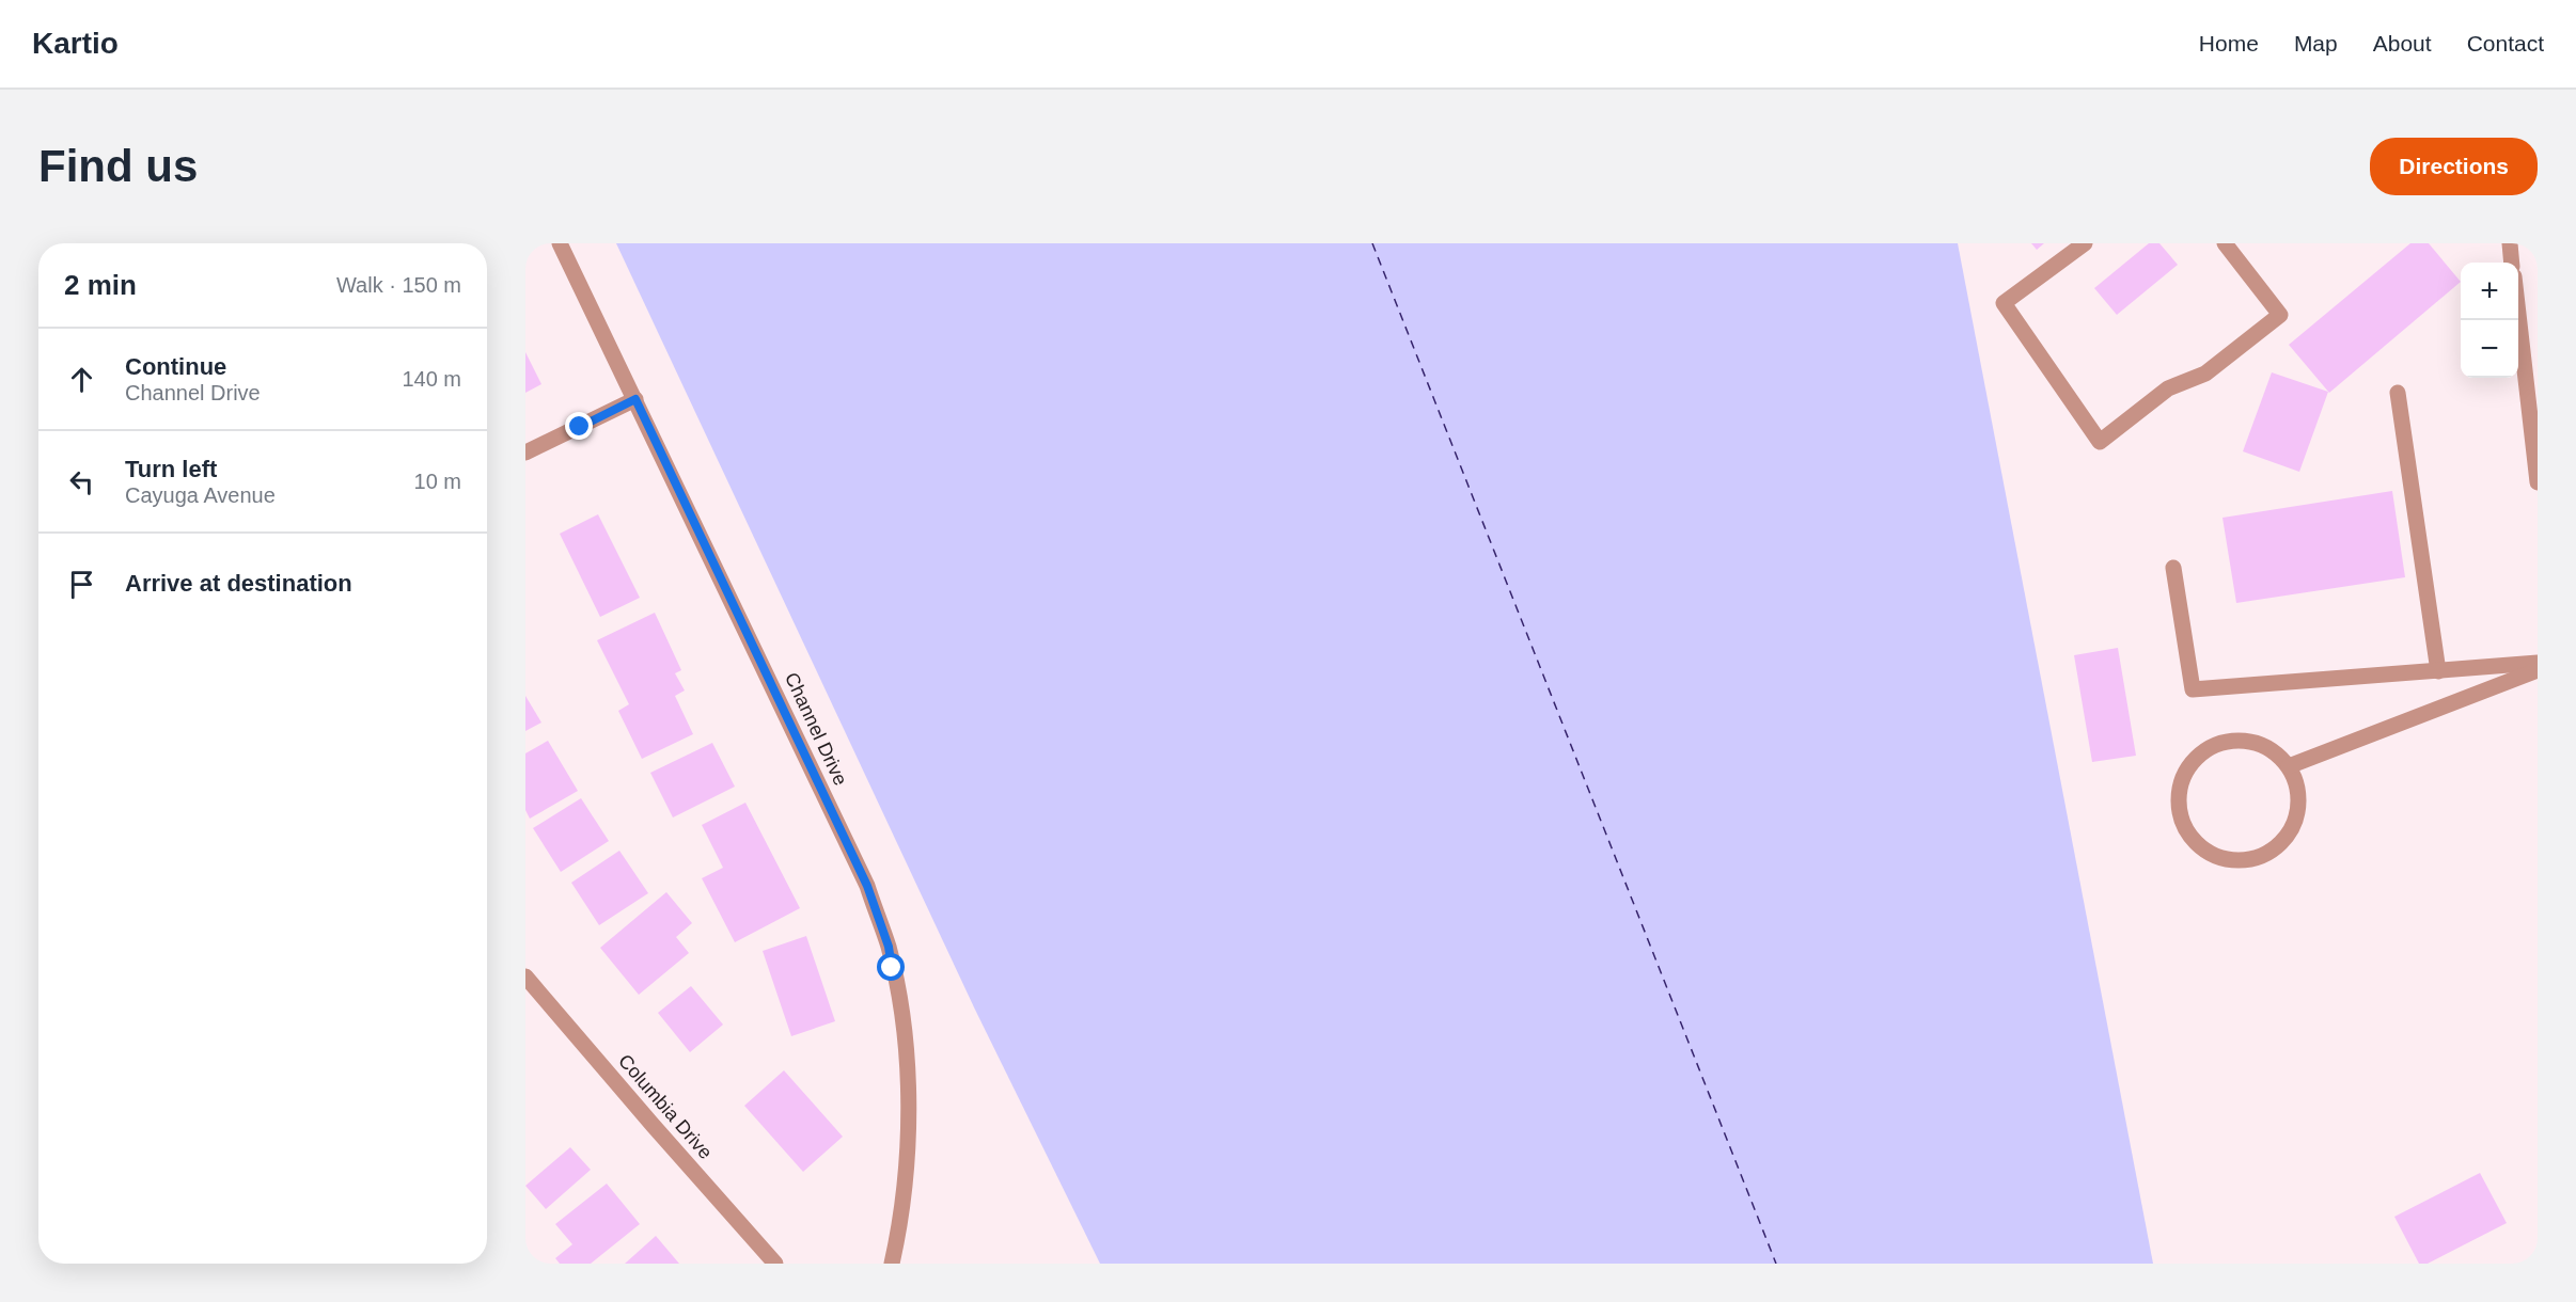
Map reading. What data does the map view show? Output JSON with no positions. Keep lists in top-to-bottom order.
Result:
{
  "streets": {
    "street": ["Channel Drive", "Columbia Drive"]
  },
  "page": {
    "header": "Kartio",
    "nav": [
      "Home",
      "Map",
      "About",
      "Contact"
    ],
    "buttons": "Directions",
    "title": "Find us",
    "heading": ["2 min", "Walk · 150 m"],
    "map_buttons": ["+", "−"],
    "list": [
      ["Continue", "Channel Drive", "140 m"],
      ["Turn left", "Cayuga Avenue", "10 m"],
      "Arrive at destination"
    ]
  }
}
